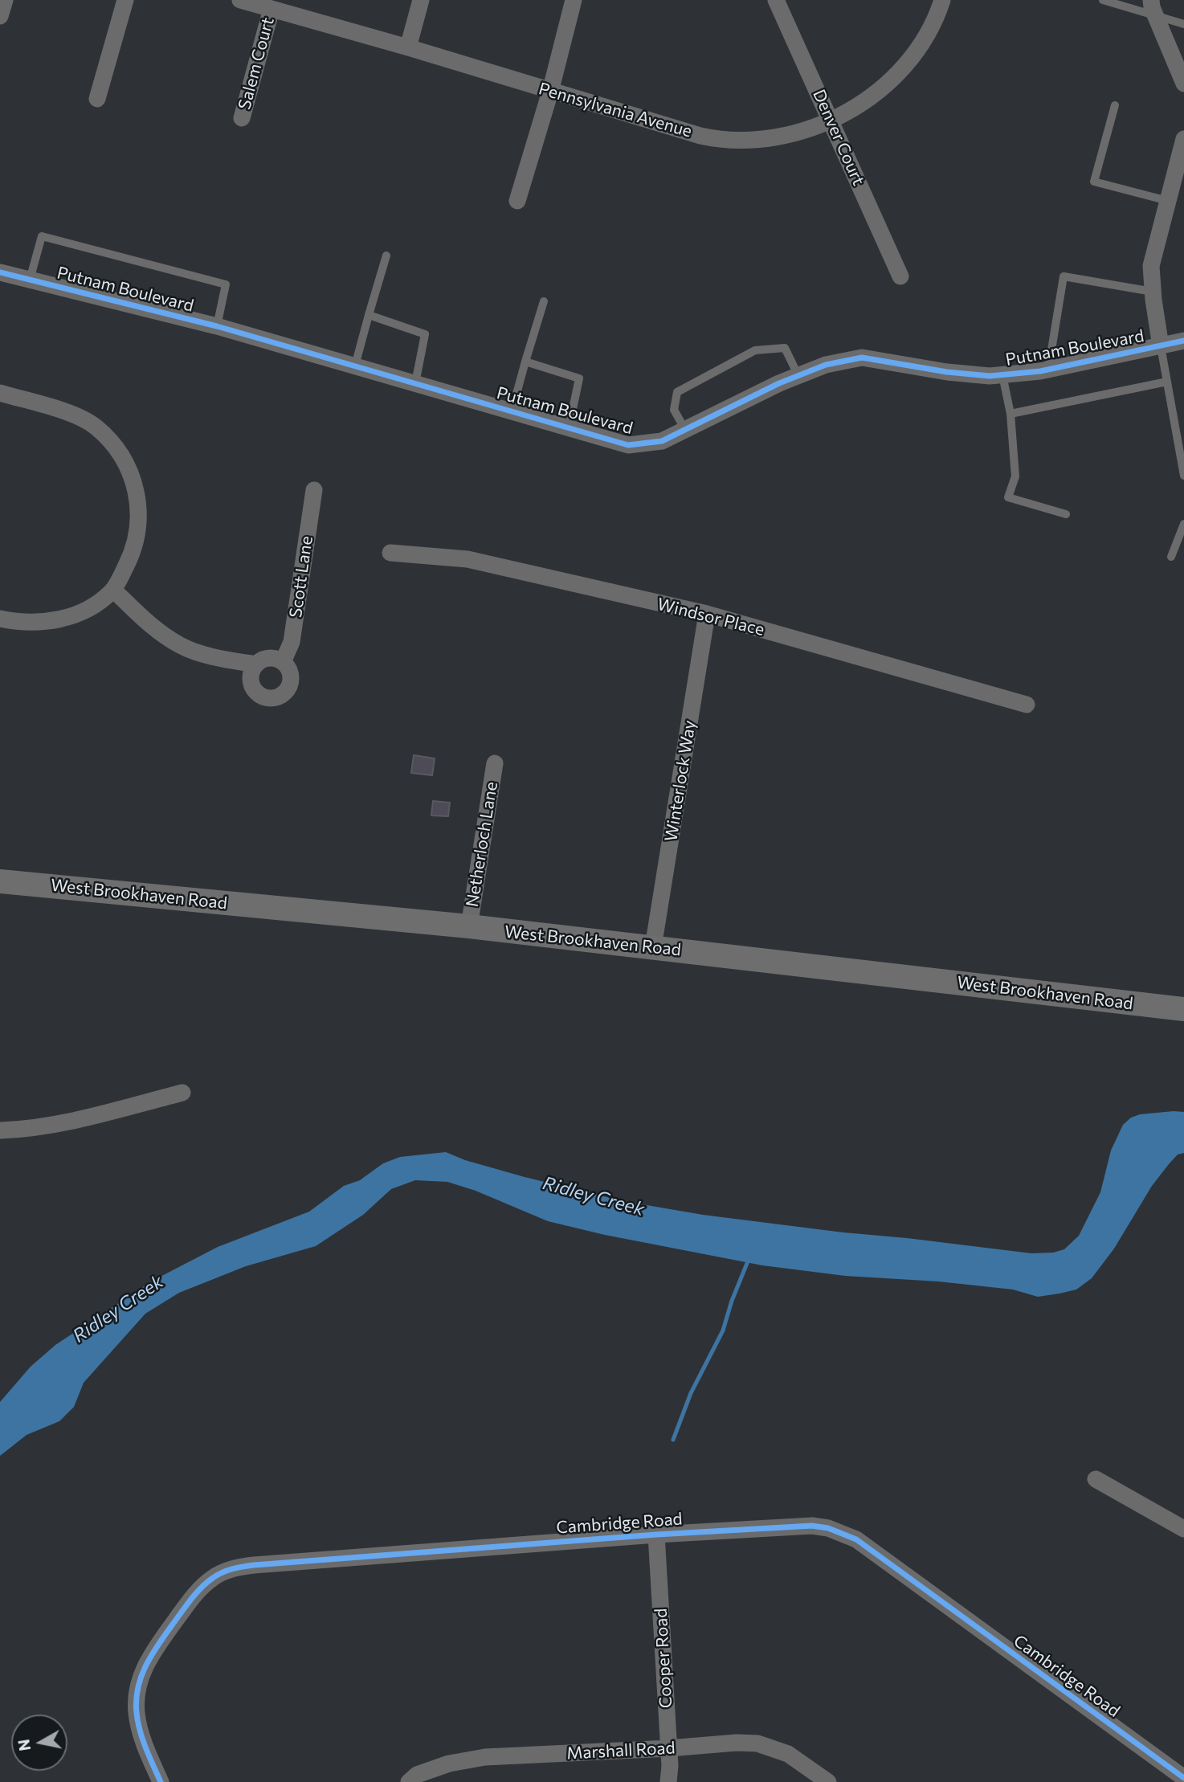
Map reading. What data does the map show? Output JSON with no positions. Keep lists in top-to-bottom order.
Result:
{
  "streets": {
    "street": [
      "Salem Court",
      "Pennsylvania Avenue",
      "Denver Court",
      "Putnam Boulevard",
      "Scott Lane",
      "Windsor Place",
      "Winterlock Way",
      "Netherloch Lane",
      "West Brookhaven Road",
      "Cambridge Road",
      "Cooper Road",
      "Marshall Road"
    ]
  },
  "crossings": [
    ["Salem Court", "Pennsylvania Avenue"],
    ["Pennsylvania Avenue", "Denver Court"],
    ["Windsor Place", "Winterlock Way"],
    ["Winterlock Way", "West Brookhaven Road"],
    ["Netherloch Lane", "West Brookhaven Road"],
    ["Cambridge Road", "Cooper Road"],
    ["Cooper Road", "Marshall Road"]
  ],
  "water": ["Ridley Creek"],
  "north": "left"
}
